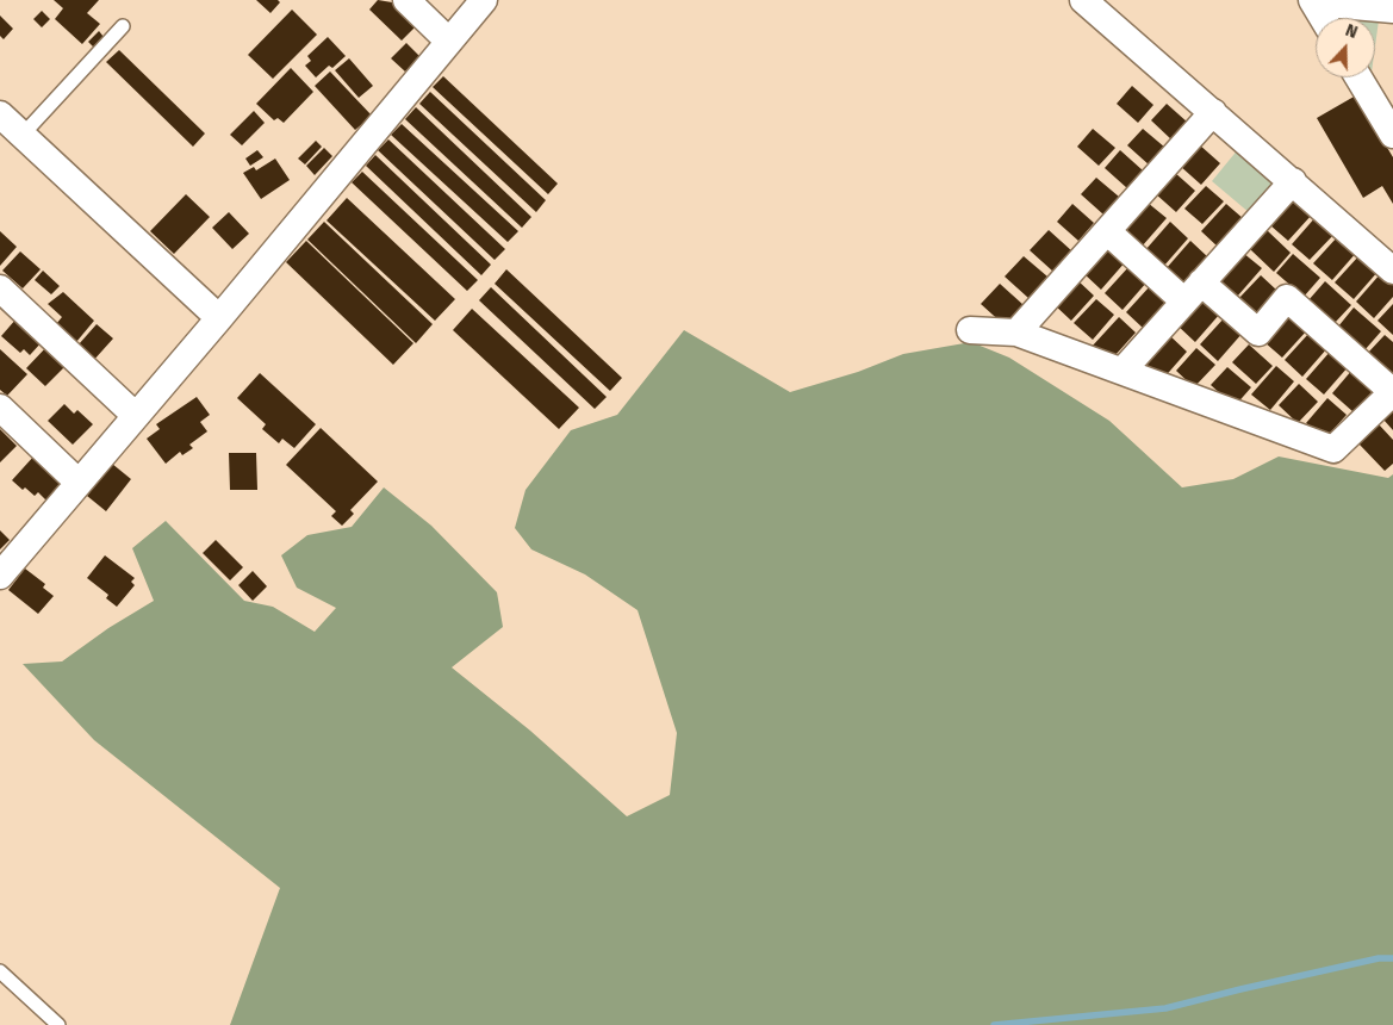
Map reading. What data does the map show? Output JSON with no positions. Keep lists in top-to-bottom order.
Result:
{
  "north": "top"
}
